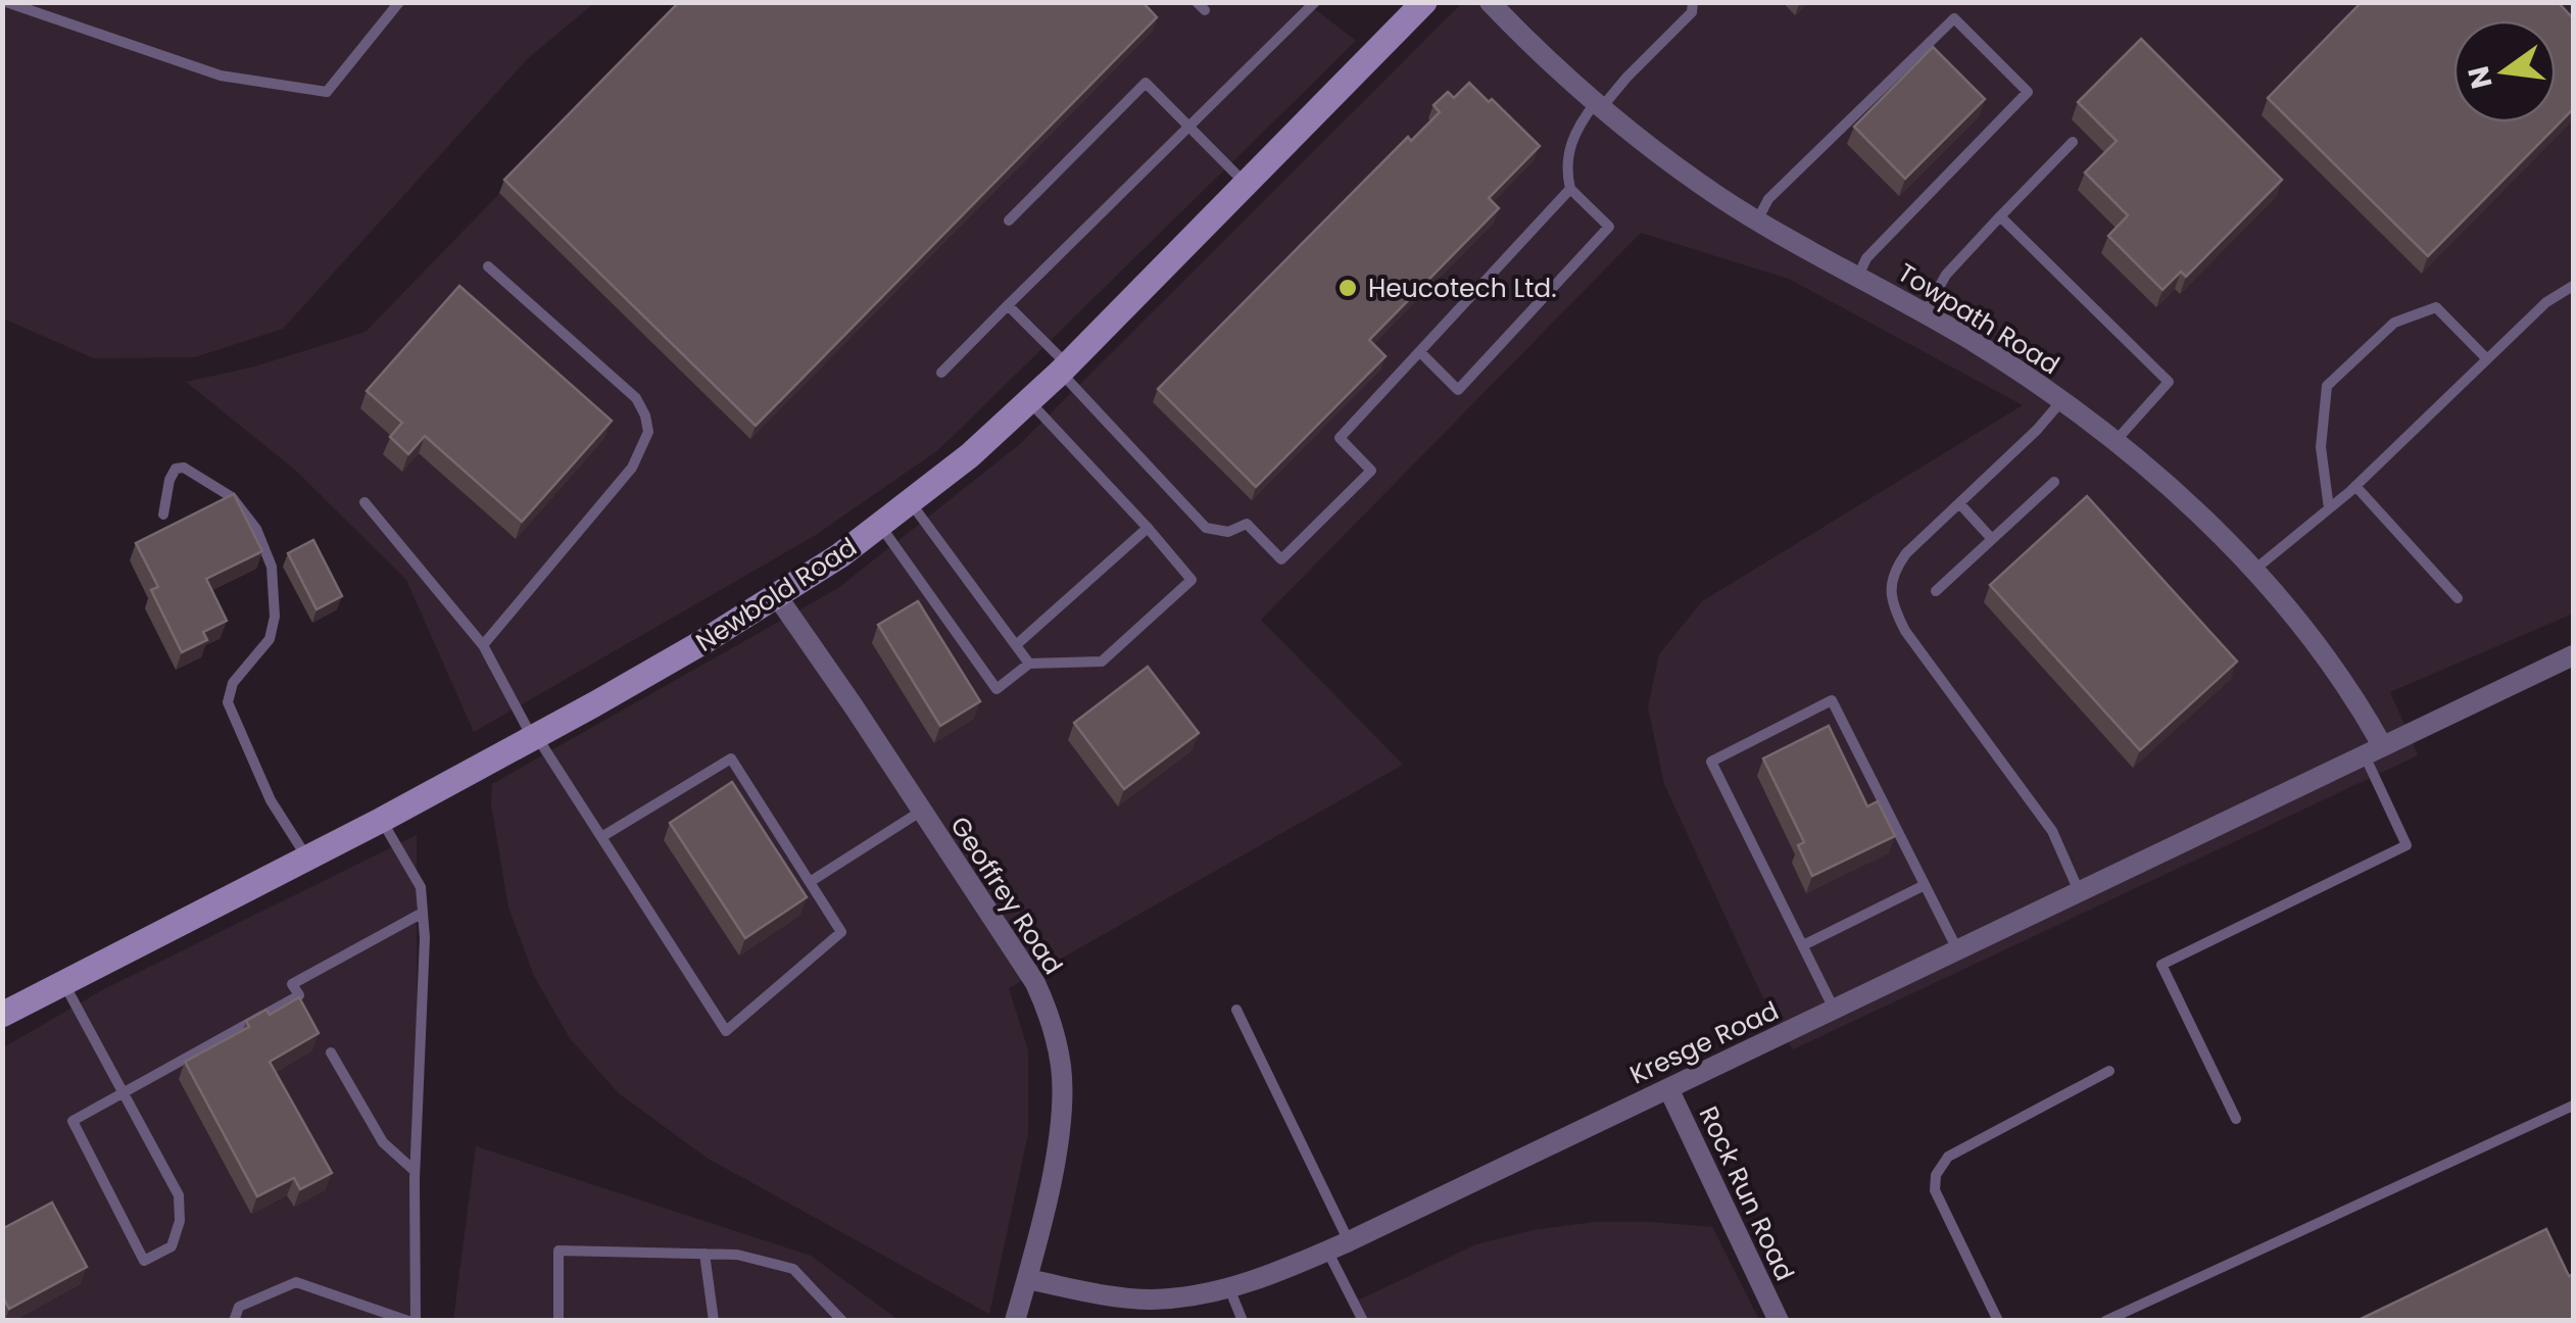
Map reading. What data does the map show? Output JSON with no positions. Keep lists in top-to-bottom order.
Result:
{
  "streets": {
    "main road": ["Newbold Road"],
    "street": [
      "Towpath Road",
      "Geoffrey Road",
      "Kresge Road",
      "Rock Run Road"
    ]
  },
  "crossings": [
    ["Towpath Road", "Kresge Road"],
    ["Newbold Road", "Geoffrey Road"],
    ["Geoffrey Road", "Kresge Road"],
    ["Kresge Road", "Rock Run Road"]
  ],
  "places": ["Heucotech Ltd."],
  "north": "left"
}
